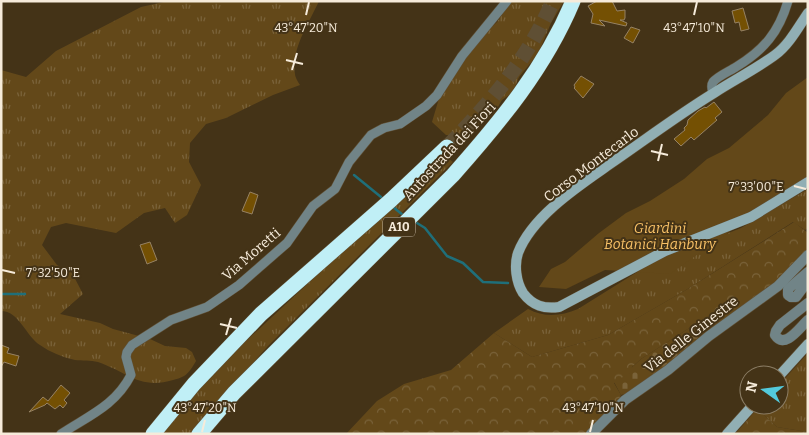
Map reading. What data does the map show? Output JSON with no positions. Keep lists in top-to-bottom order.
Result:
{
  "streets": {
    "highway": ["Autostrada dei Fiori", "A10"],
    "main road": ["Corso Montecarlo"],
    "street": ["Via Moretti", "Via delle Ginestre"]
  },
  "parks": ["Giardini Botanici Hanbury"],
  "north": "left",
  "coordinates": [
    "43°47'20\"N",
    "43°47'10\"N",
    "7°33'00\"E",
    "7°32'50\"E"
  ]
}
